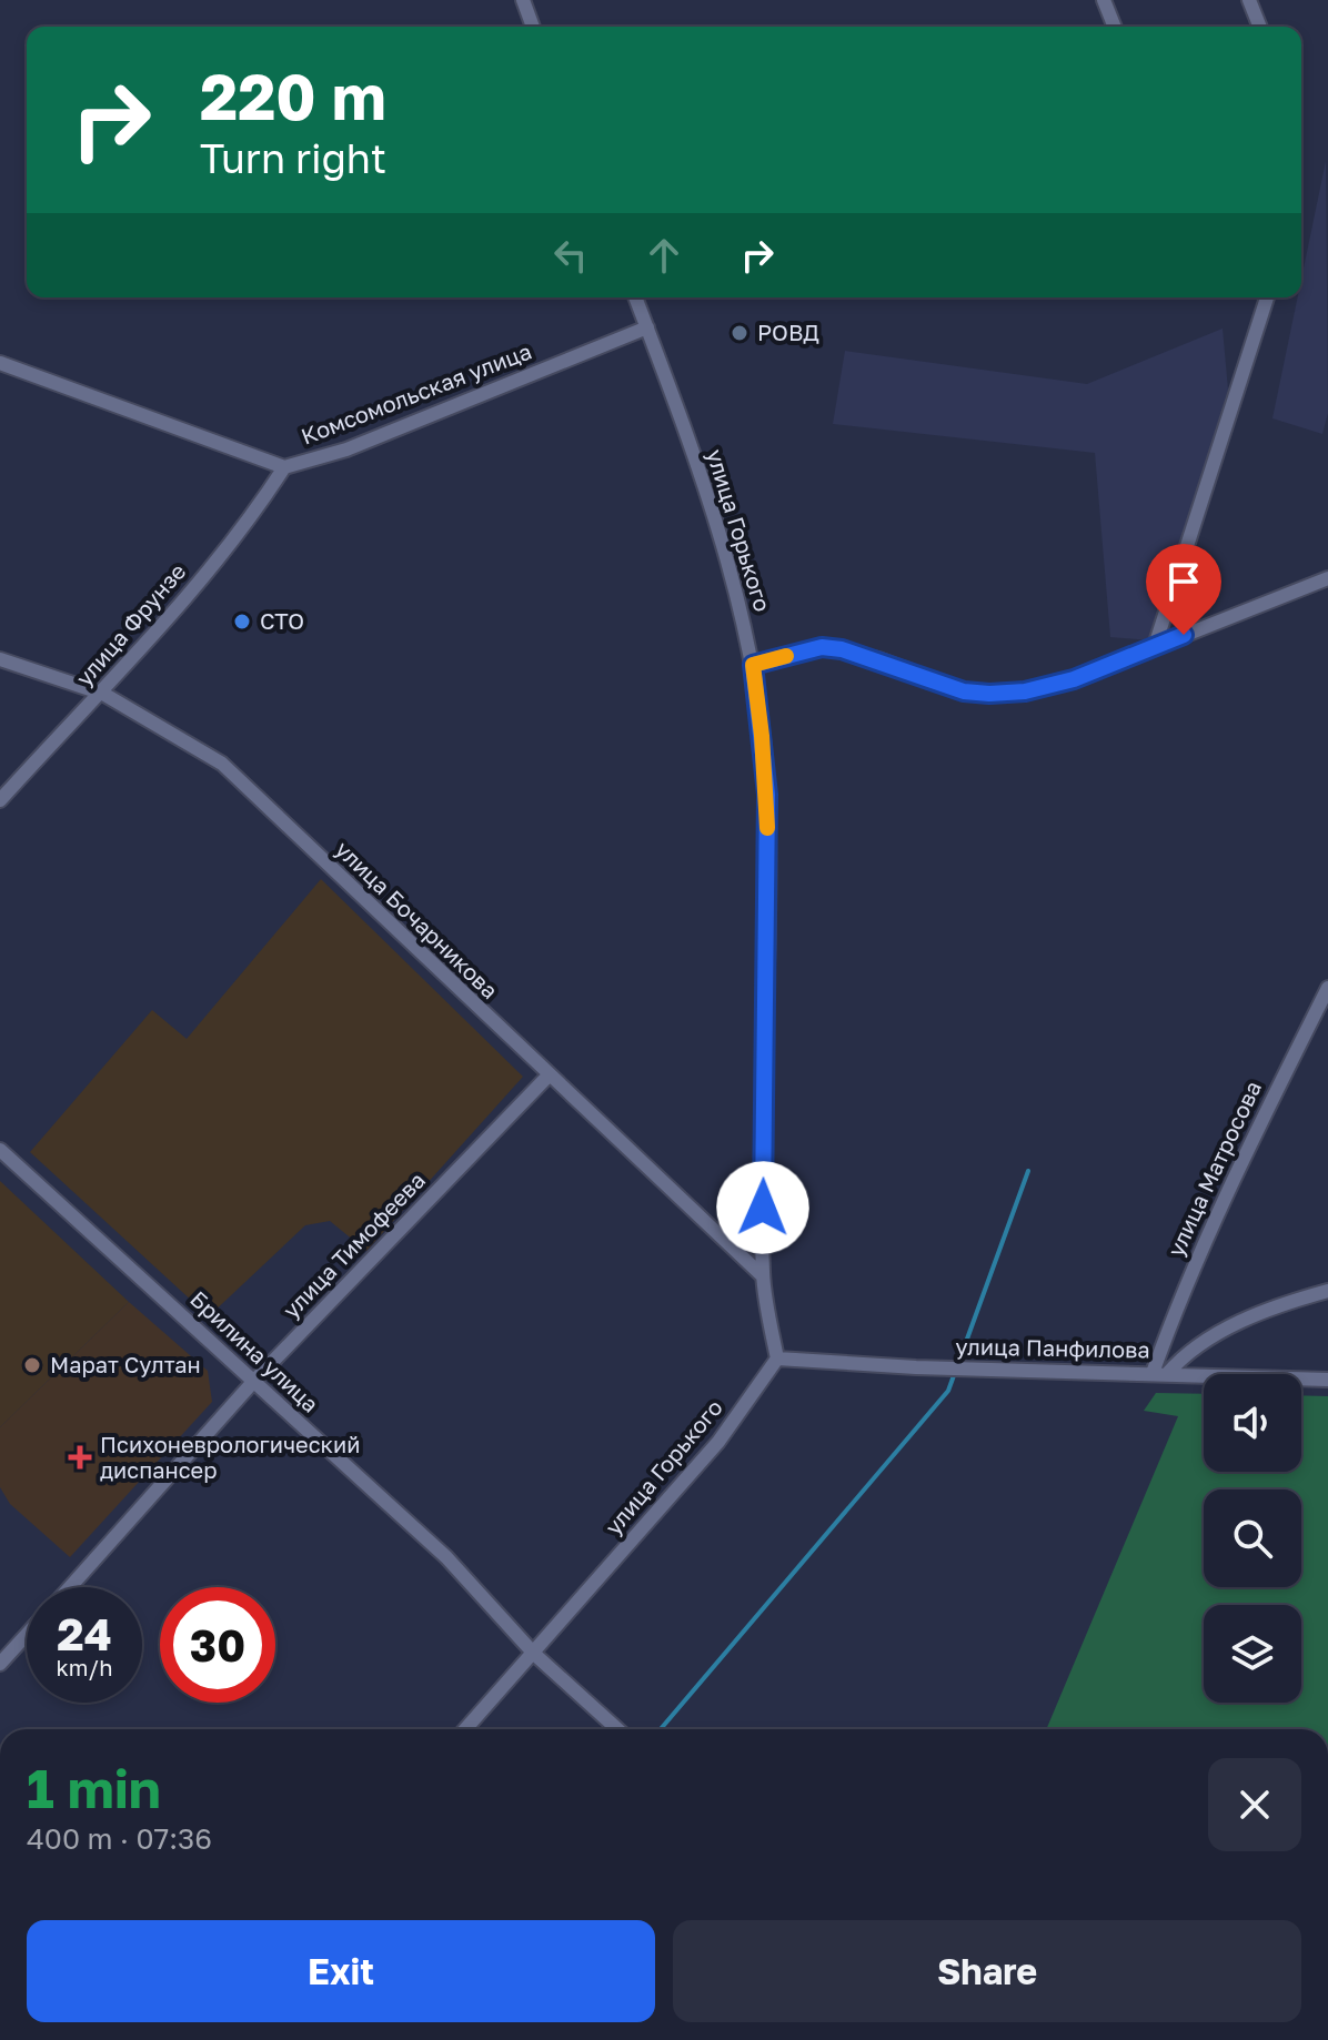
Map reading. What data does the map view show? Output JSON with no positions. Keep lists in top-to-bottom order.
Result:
{
  "streets": {
    "street": [
      "Комсомольская улица",
      "улица Горького",
      "улица Фрунзе",
      "улица Бочарникова",
      "улица Матросова",
      "улица Тимофеева",
      "улица Панфилова",
      "Брилина улица"
    ]
  },
  "crossings": [
    ["Комсомольская улица", "улица Горького"],
    ["Комсомольская улица", "улица Фрунзе"],
    ["улица Горького", "улица Бочарникова"],
    ["улица Горького", "улица Панфилова"],
    ["улица Горького", "Брилина улица"],
    ["улица Фрунзе", "улица Бочарникова"],
    ["улица Бочарникова", "улица Тимофеева"],
    ["улица Матросова", "улица Панфилова"],
    ["улица Тимофеева", "Брилина улица"]
  ],
  "places": {
    "other": ["РОВД", "СТО", "Марат Султан"],
    "health": ["Психоневрологический диспансер"]
  },
  "page": {
    "turn": ["220 m", "Turn right"],
    "speed": "24 km/h",
    "limit": "30",
    "heading": ["1 min", "400 m · 07:36"],
    "buttons": ["Exit", "Share"]
  }
}
